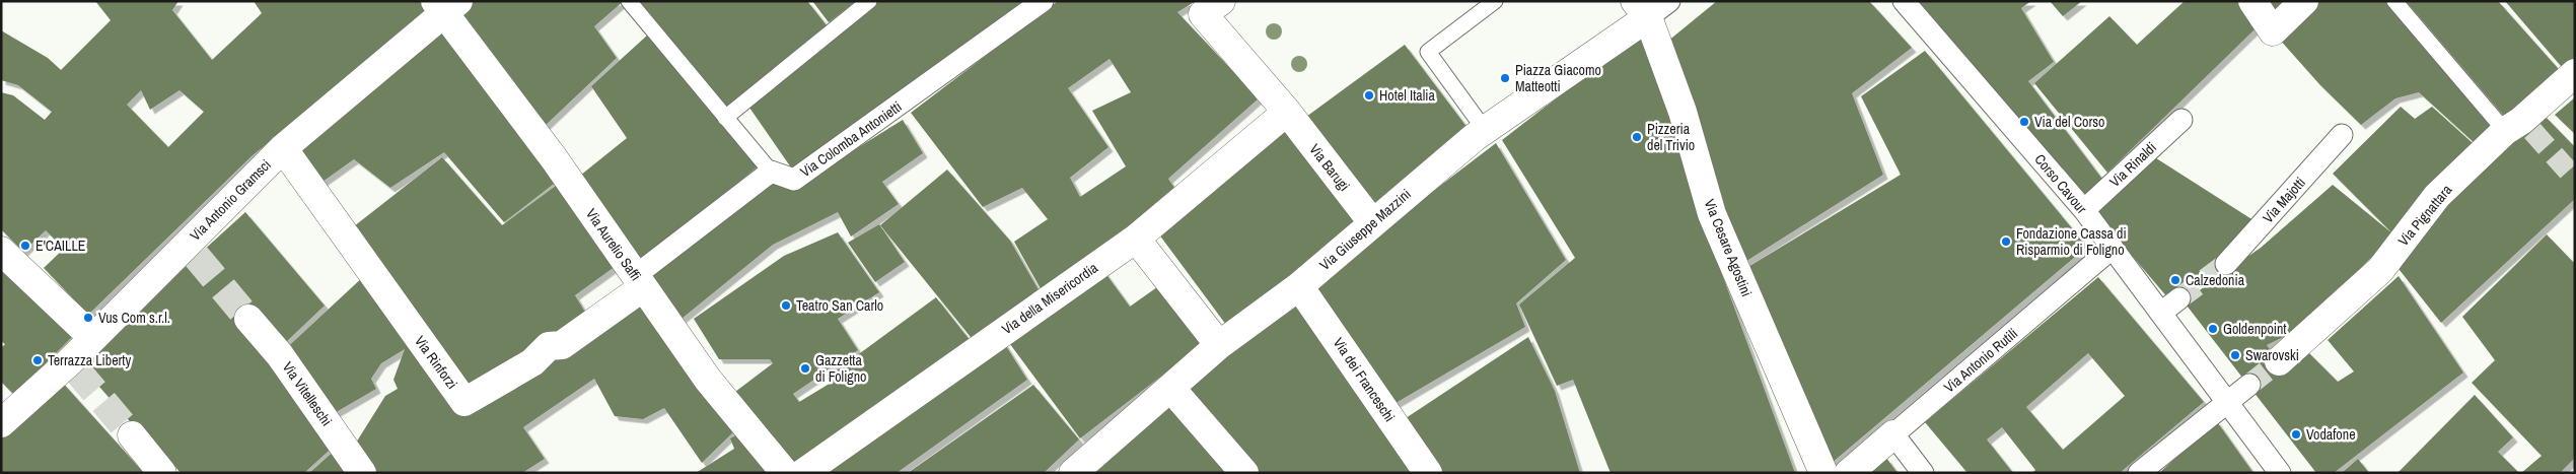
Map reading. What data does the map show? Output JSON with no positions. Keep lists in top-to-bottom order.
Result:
{
  "streets": {
    "street": [
      "Via Colomba Antonietti",
      "Via Rinaldi",
      "Via Barugi",
      "Corso Cavour",
      "Via Antonio Gramsci",
      "Via Majotti",
      "Via Pignattara",
      "Via Giuseppe Mazzini",
      "Via Aurelio Saffi",
      "Via Cesare Agostini",
      "Via della Misericordia",
      "Via Antonio Rutili",
      "Via Rinforzi",
      "Via dei Franceschi",
      "Via Vitelleschi"
    ]
  },
  "crossings": [
    ["Via Rinaldi", "Corso Cavour"],
    ["Via Barugi", "Via Giuseppe Mazzini"],
    ["Via Barugi", "Via della Misericordia"],
    ["Corso Cavour", "Via Antonio Rutili"],
    ["Via Antonio Gramsci", "Via Aurelio Saffi"],
    ["Via Antonio Gramsci", "Via Rinforzi"],
    ["Via Giuseppe Mazzini", "Via Cesare Agostini"],
    ["Via Giuseppe Mazzini", "Via dei Franceschi"],
    ["Via Aurelio Saffi", "Via Rinforzi"]
  ],
  "places": [
    "Piazza Giacomo Matteotti",
    "Hotel Italia",
    "Via del Corso",
    "Pizzeria del Trivio",
    "Fondazione Cassa di Risparmio di Foligno",
    "E'CAILLE",
    "Calzedonia",
    "Teatro San Carlo",
    "Vus Com s.r.l.",
    "Goldenpoint",
    "Swarovski",
    "Terrazza Liberty",
    "Gazzetta di Foligno",
    "Vodafone"
  ]
}
